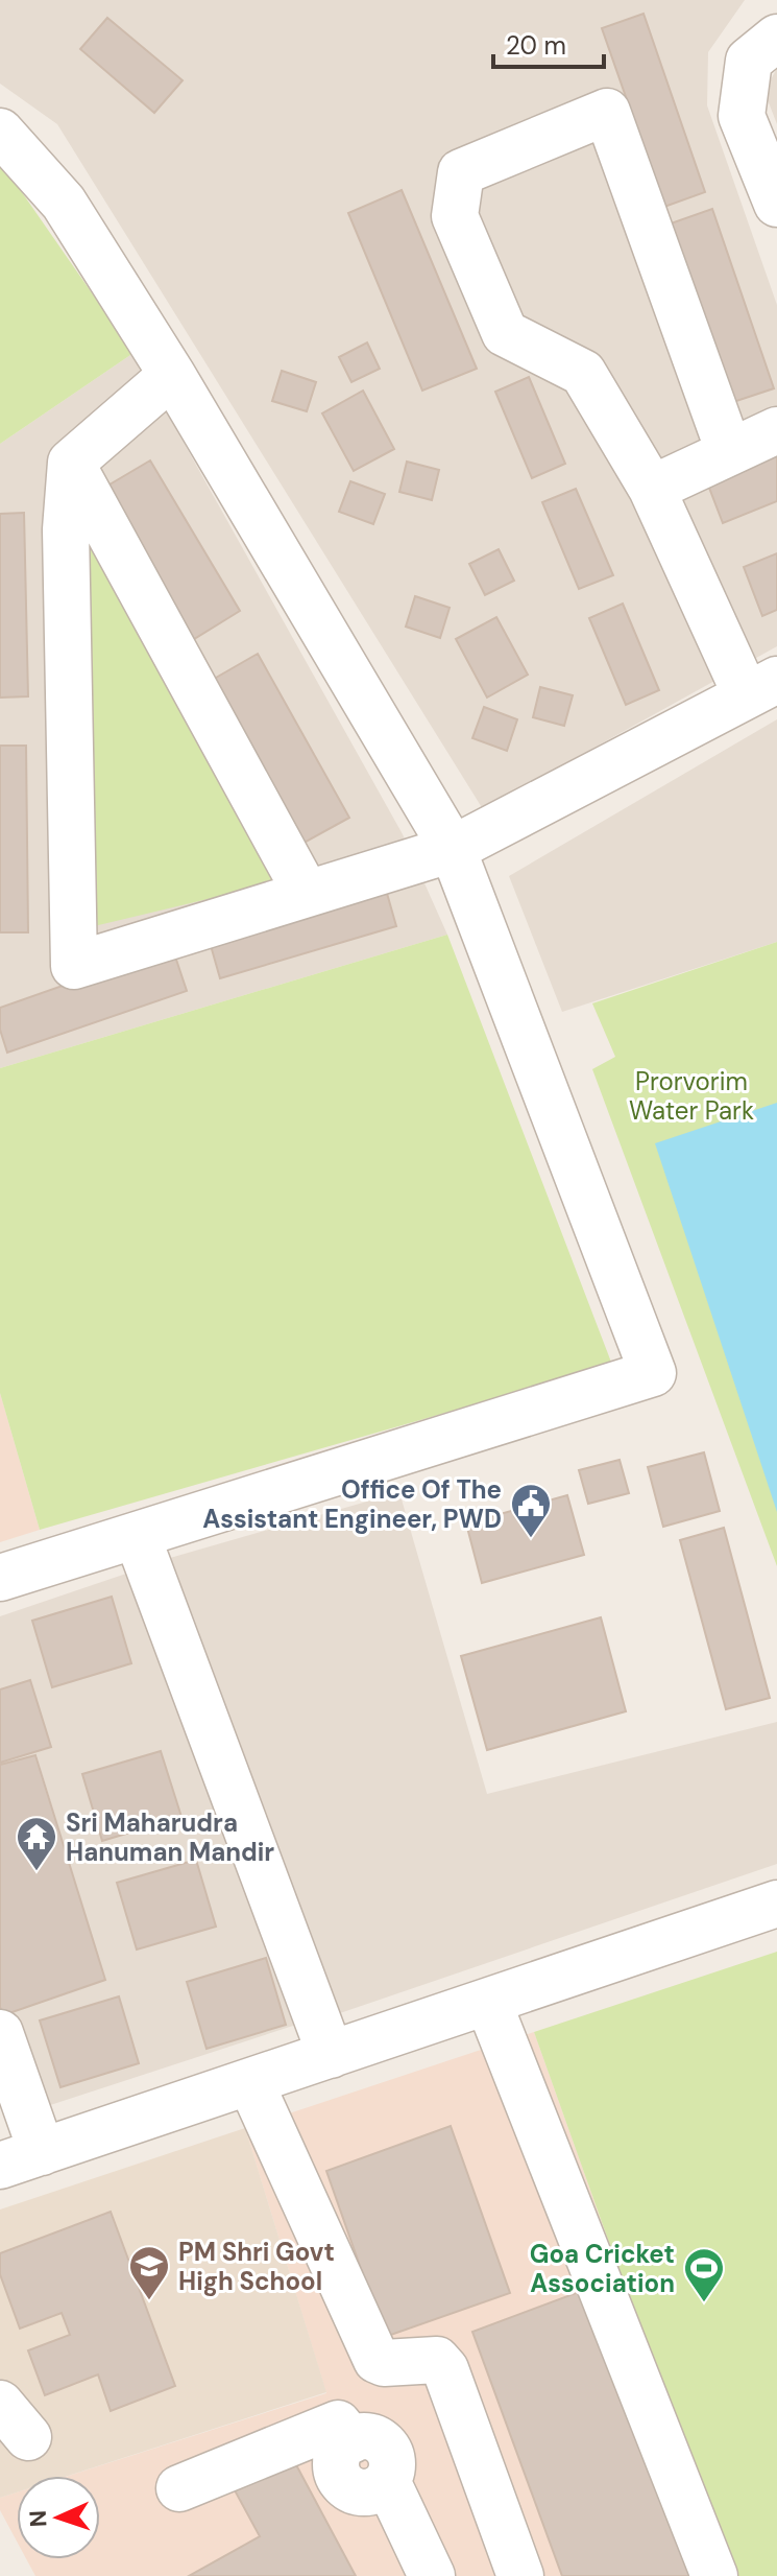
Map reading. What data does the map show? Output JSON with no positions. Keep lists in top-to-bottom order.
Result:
{
  "parks": ["Prorvorim Water Park"],
  "places": {
    "public building": ["Office Of The Assistant Engineer, PWD"],
    "temple": ["Sri Maharudra Hanuman Mandir"],
    "school or university": ["PM Shri Govt High School"],
    "sports": ["Goa Cricket Association"]
  },
  "scale_bar": "20 m",
  "north": "left"
}
